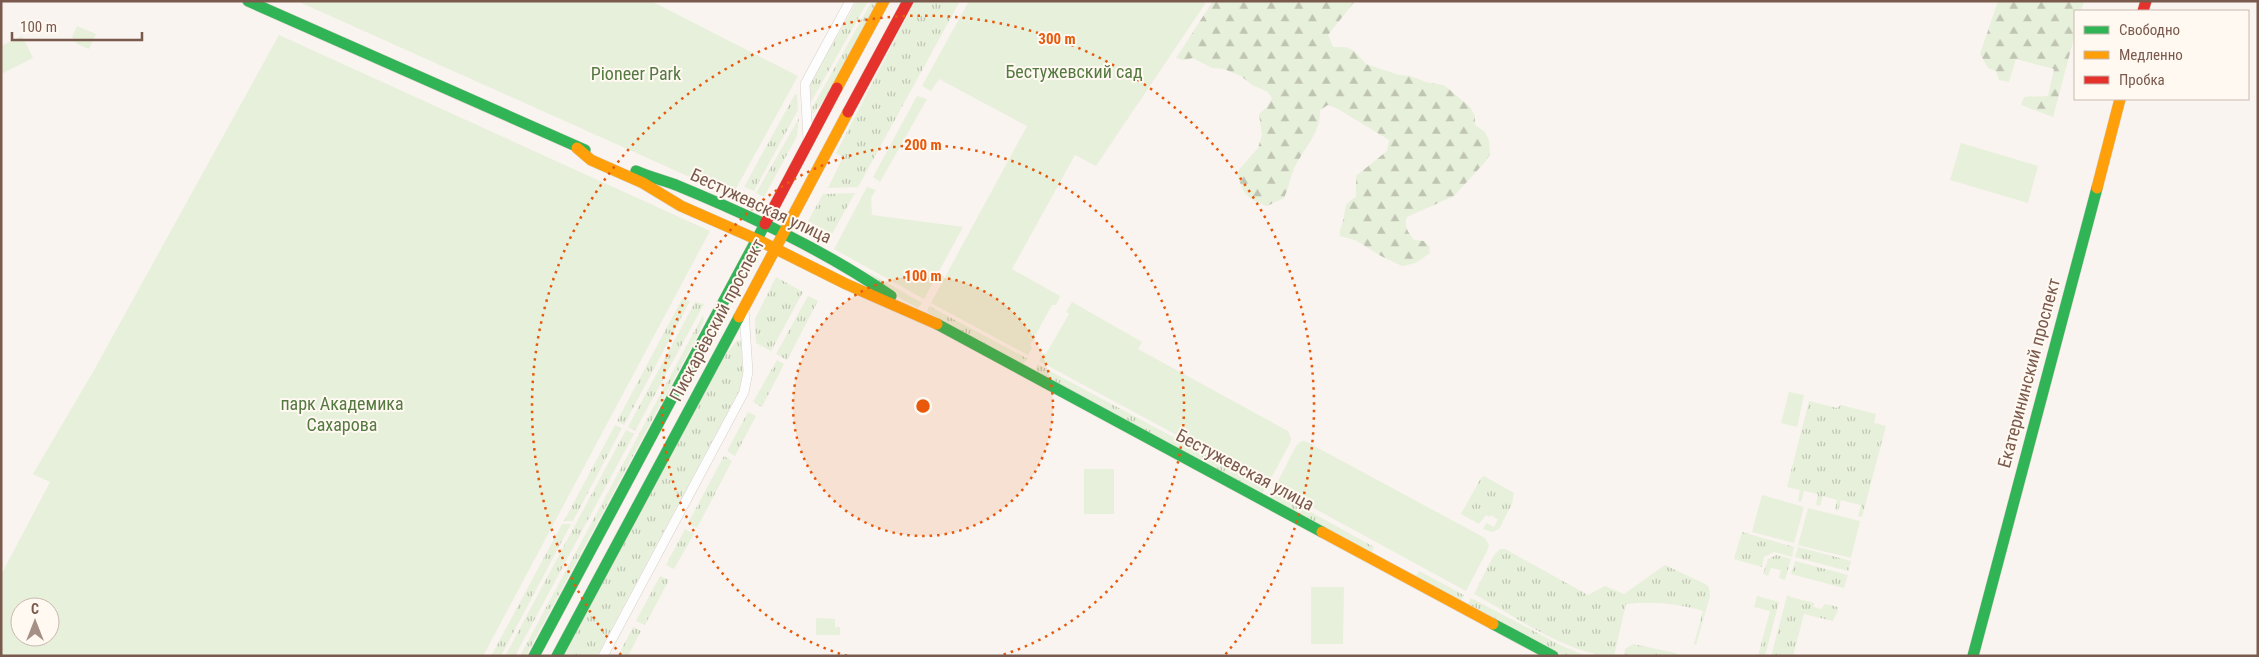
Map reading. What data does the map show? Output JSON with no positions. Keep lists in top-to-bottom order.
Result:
{
  "streets": {
    "street": ["Бестужевская улица", "Пискарёвский проспект", "Екатерининский проспект"]
  },
  "crossings": [
    ["Бестужевская улица", "Пискарёвский проспект"]
  ],
  "parks": ["Бестужевский сад", "Pioneer Park", "парк Академика Сахарова"],
  "legend": ["Свободно", "Медленно", "Пробка"],
  "scale_bar": "100 m",
  "north": "top",
  "rings": ["300 m", "200 m", "100 m"]
}
